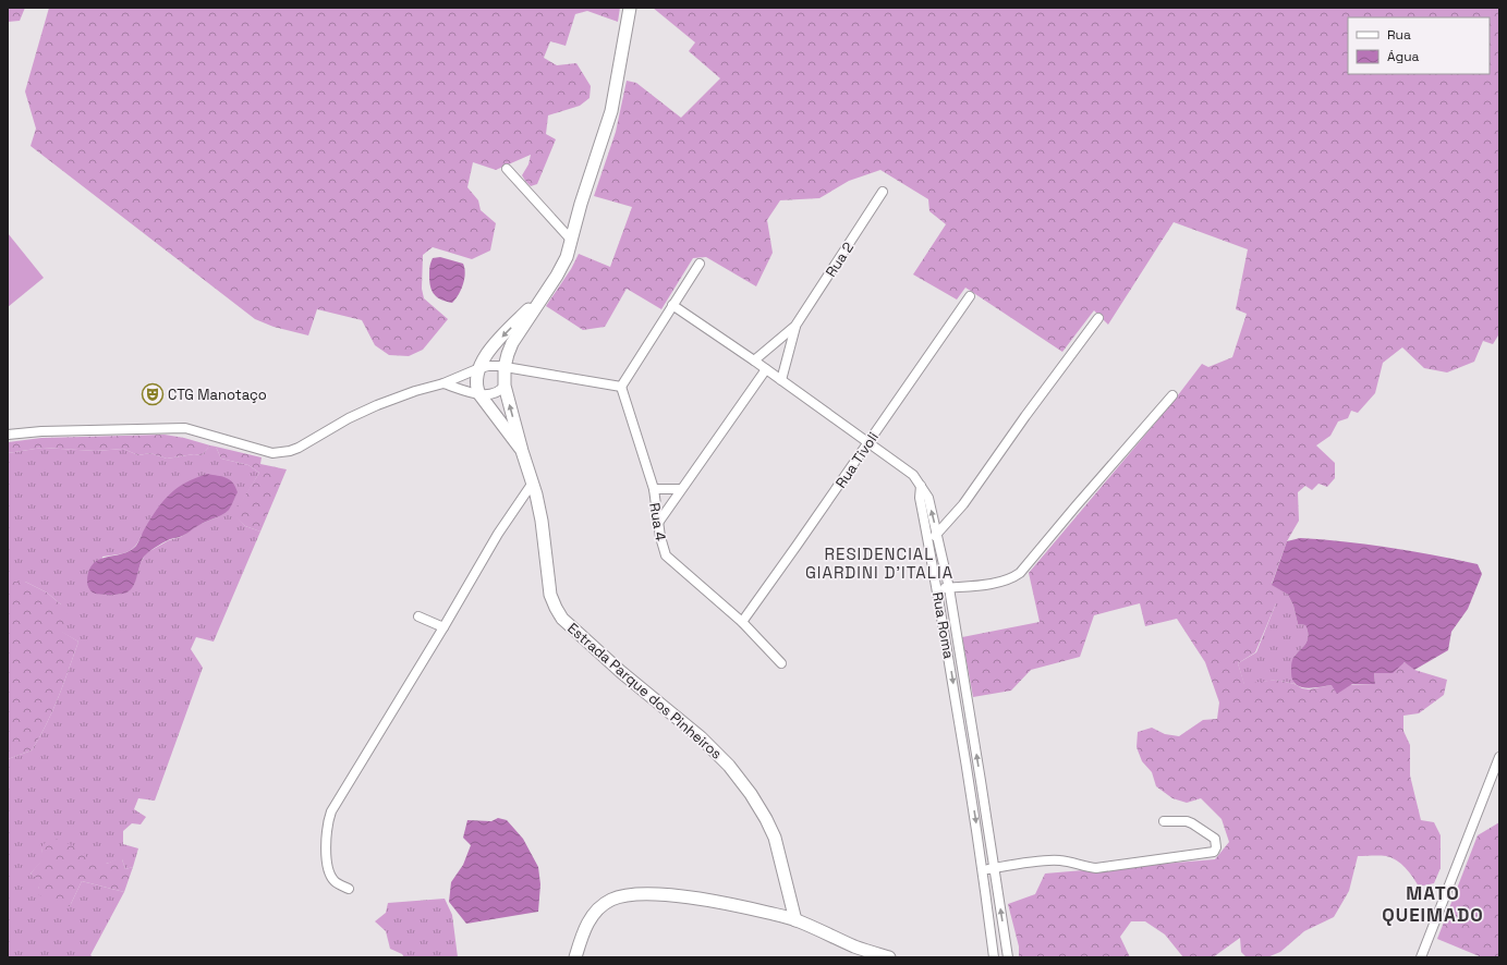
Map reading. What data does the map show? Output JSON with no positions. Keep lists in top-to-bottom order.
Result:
{
  "streets": {
    "street": [
      "Rua 2",
      "Rua Tivoli",
      "Rua 4",
      "Rua Roma",
      "Estrada Parque dos Pinheiros"
    ]
  },
  "crossings": [
    ["Rua Tivoli", "Rua 4"]
  ],
  "districts": ["RESIDENCIAL GIARDINI D'ITALIA", "MATO QUEIMADO"],
  "places": {
    "theatre": ["CTG Manotaço"]
  },
  "legend": ["Rua", "Água"]
}
